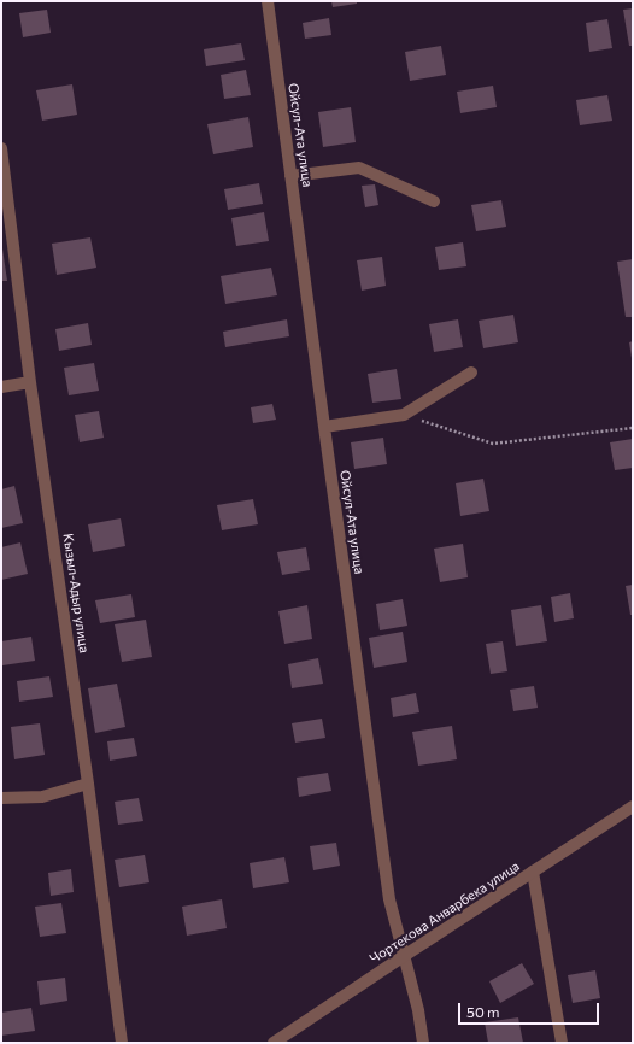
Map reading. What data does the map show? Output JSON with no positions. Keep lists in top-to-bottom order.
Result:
{
  "streets": {
    "street": ["Ойсул-Ата улица", "Кызыл-Адыр улица", "Чортекова Анварбека улица"]
  },
  "crossings": [
    ["Ойсул-Ата улица", "Чортекова Анварбека улица"]
  ],
  "scale_bar": "50 m"
}
